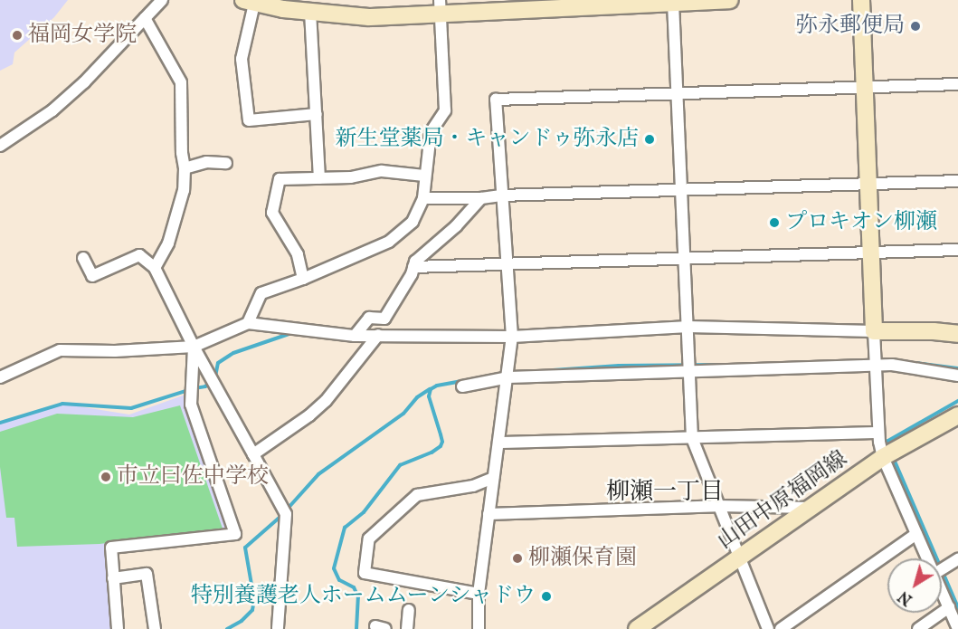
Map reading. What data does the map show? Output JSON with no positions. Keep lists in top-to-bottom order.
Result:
{
  "streets": {
    "street": ["山田中原福岡線"]
  },
  "districts": ["柳瀬一丁目"],
  "places": [
    "弥永郵便局",
    "福岡女学院",
    "新生堂薬局・キャンドゥ弥永店",
    "プロキオン柳瀬",
    "市立曰佐中学校",
    "柳瀬保育園",
    "特別養護老人ホームムーンシャドウ"
  ],
  "north": "bottom left"
}
